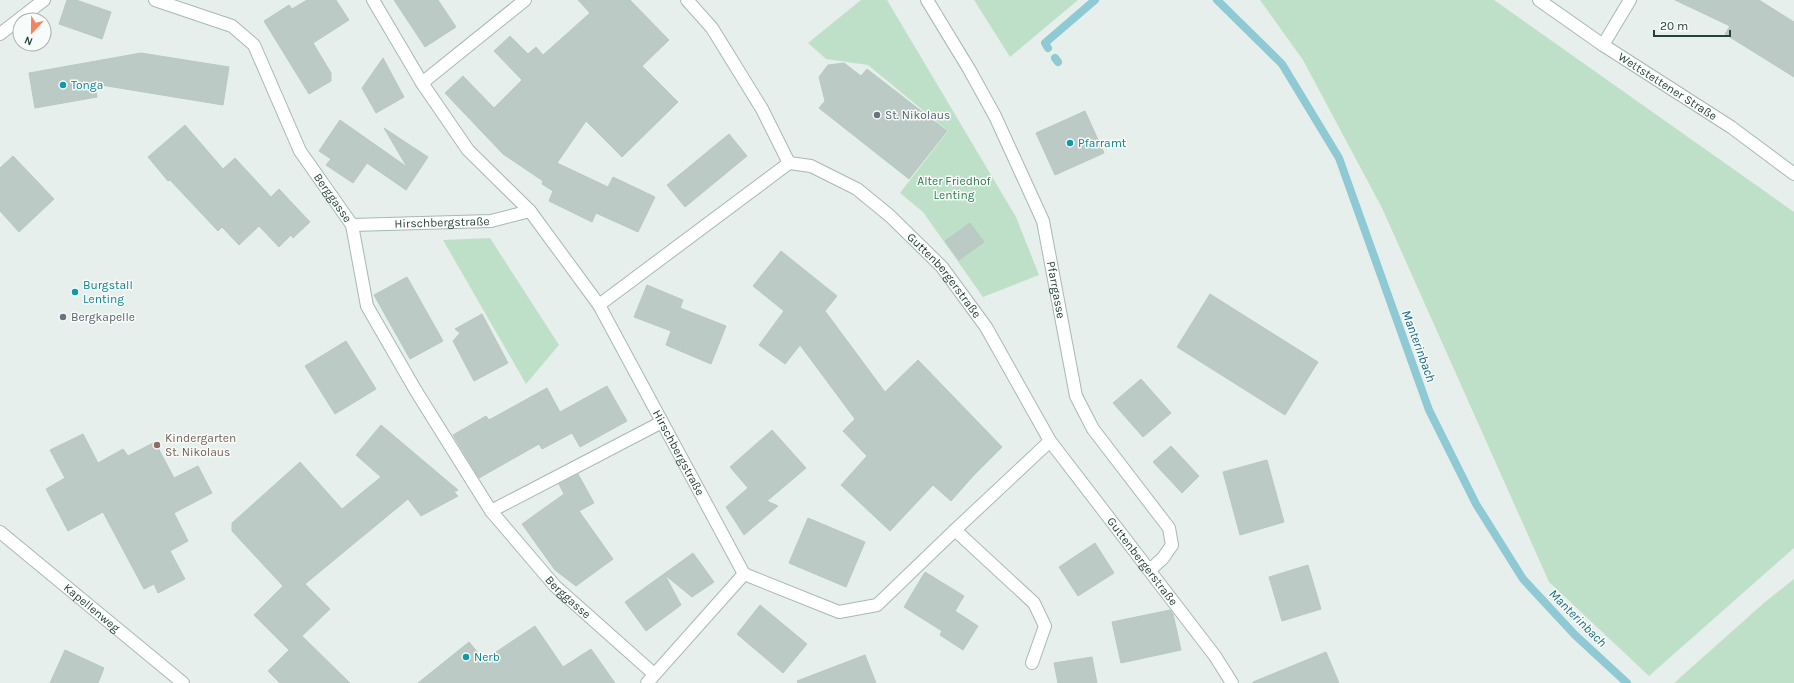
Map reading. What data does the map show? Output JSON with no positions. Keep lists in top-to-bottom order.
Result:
{
  "streets": {
    "street": [
      "Wettstettener Straße",
      "Berggasse",
      "Hirschbergstraße",
      "Guttenbergerstraße",
      "Pfarrgasse",
      "Kapellenweg"
    ]
  },
  "crossings": [
    ["Berggasse", "Hirschbergstraße"],
    ["Guttenbergerstraße", "Pfarrgasse"]
  ],
  "water": ["Manterinbach"],
  "parks": ["Alter Friedhof Lenting"],
  "places": [
    "Tonga",
    "St. Nikolaus",
    "Pfarramt",
    "Burgstall Lenting",
    "Bergkapelle",
    "Kindergarten St. Nikolaus",
    "Nerb"
  ],
  "scale_bar": "20 m",
  "north": "bottom"
}
